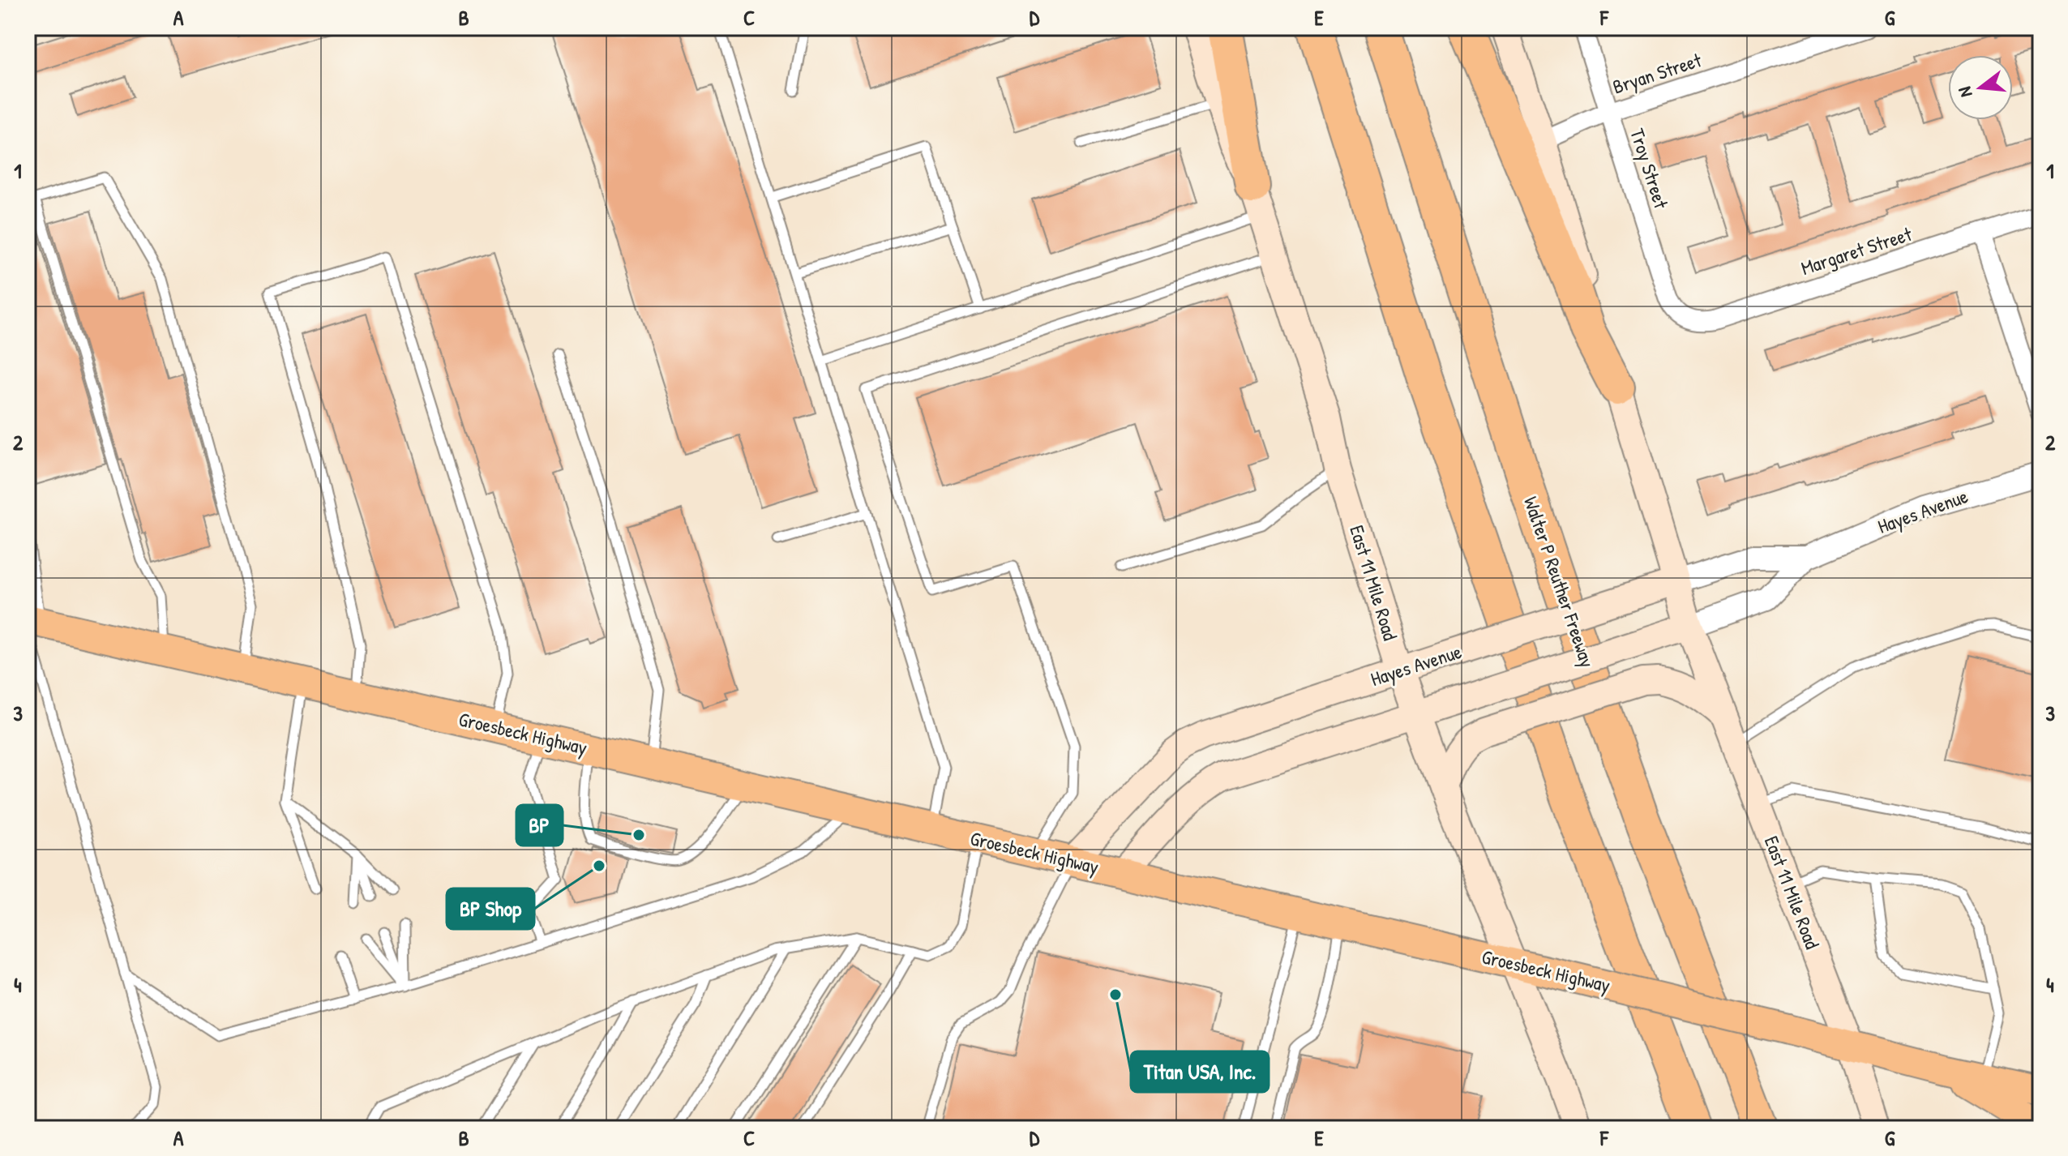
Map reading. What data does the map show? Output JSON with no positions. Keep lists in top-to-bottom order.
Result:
{
  "streets": {
    "highway": ["Walter P Reuther Freeway"],
    "main road": ["Hayes Avenue", "East 11 Mile Road", "Groesbeck Highway"],
    "street": ["Bryan Street", "Troy Street", "Margaret Street"]
  },
  "crossings": [
    ["Bryan Street", "Troy Street"],
    ["Bryan Street", "East 11 Mile Road"],
    ["Troy Street", "Margaret Street"],
    ["Hayes Avenue", "East 11 Mile Road"],
    ["Hayes Avenue", "Groesbeck Highway"],
    ["East 11 Mile Road", "Groesbeck Highway"]
  ],
  "places": ["BP", "BP Shop", "Titan USA, Inc."],
  "north": "left",
  "grid": {
    "columns": [
      "A",
      "B",
      "C",
      "D",
      "E",
      "F",
      "G"
    ],
    "rows": [
      "1",
      "2",
      "3",
      "4"
    ]
  }
}
